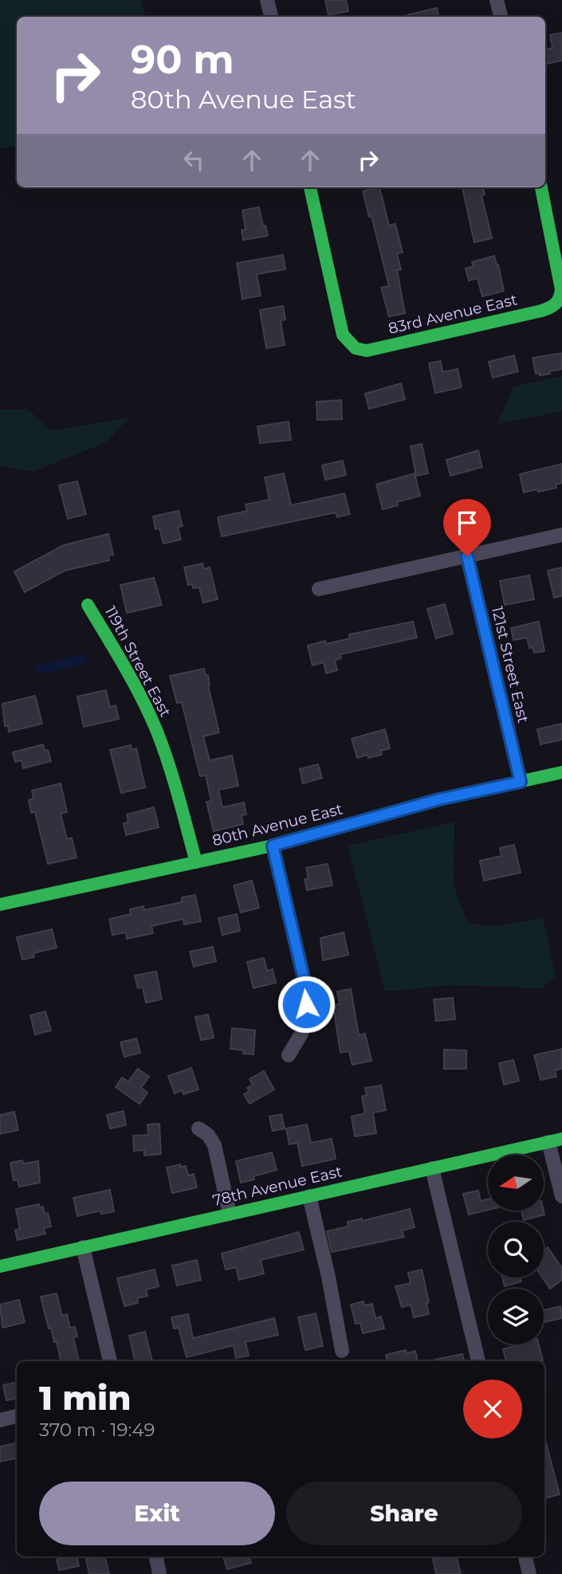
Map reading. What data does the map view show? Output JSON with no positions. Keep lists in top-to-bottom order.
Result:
{
  "streets": {
    "street": [
      "83rd Avenue East",
      "119th Street East",
      "121st Street East",
      "80th Avenue East",
      "78th Avenue East"
    ]
  },
  "crossings": [
    ["119th Street East", "80th Avenue East"],
    ["121st Street East", "80th Avenue East"]
  ],
  "north": "left",
  "page": {
    "turn": ["90 m", "80th Avenue East"],
    "heading": ["1 min", "370 m · 19:49"],
    "buttons": ["Exit", "Share"]
  }
}
